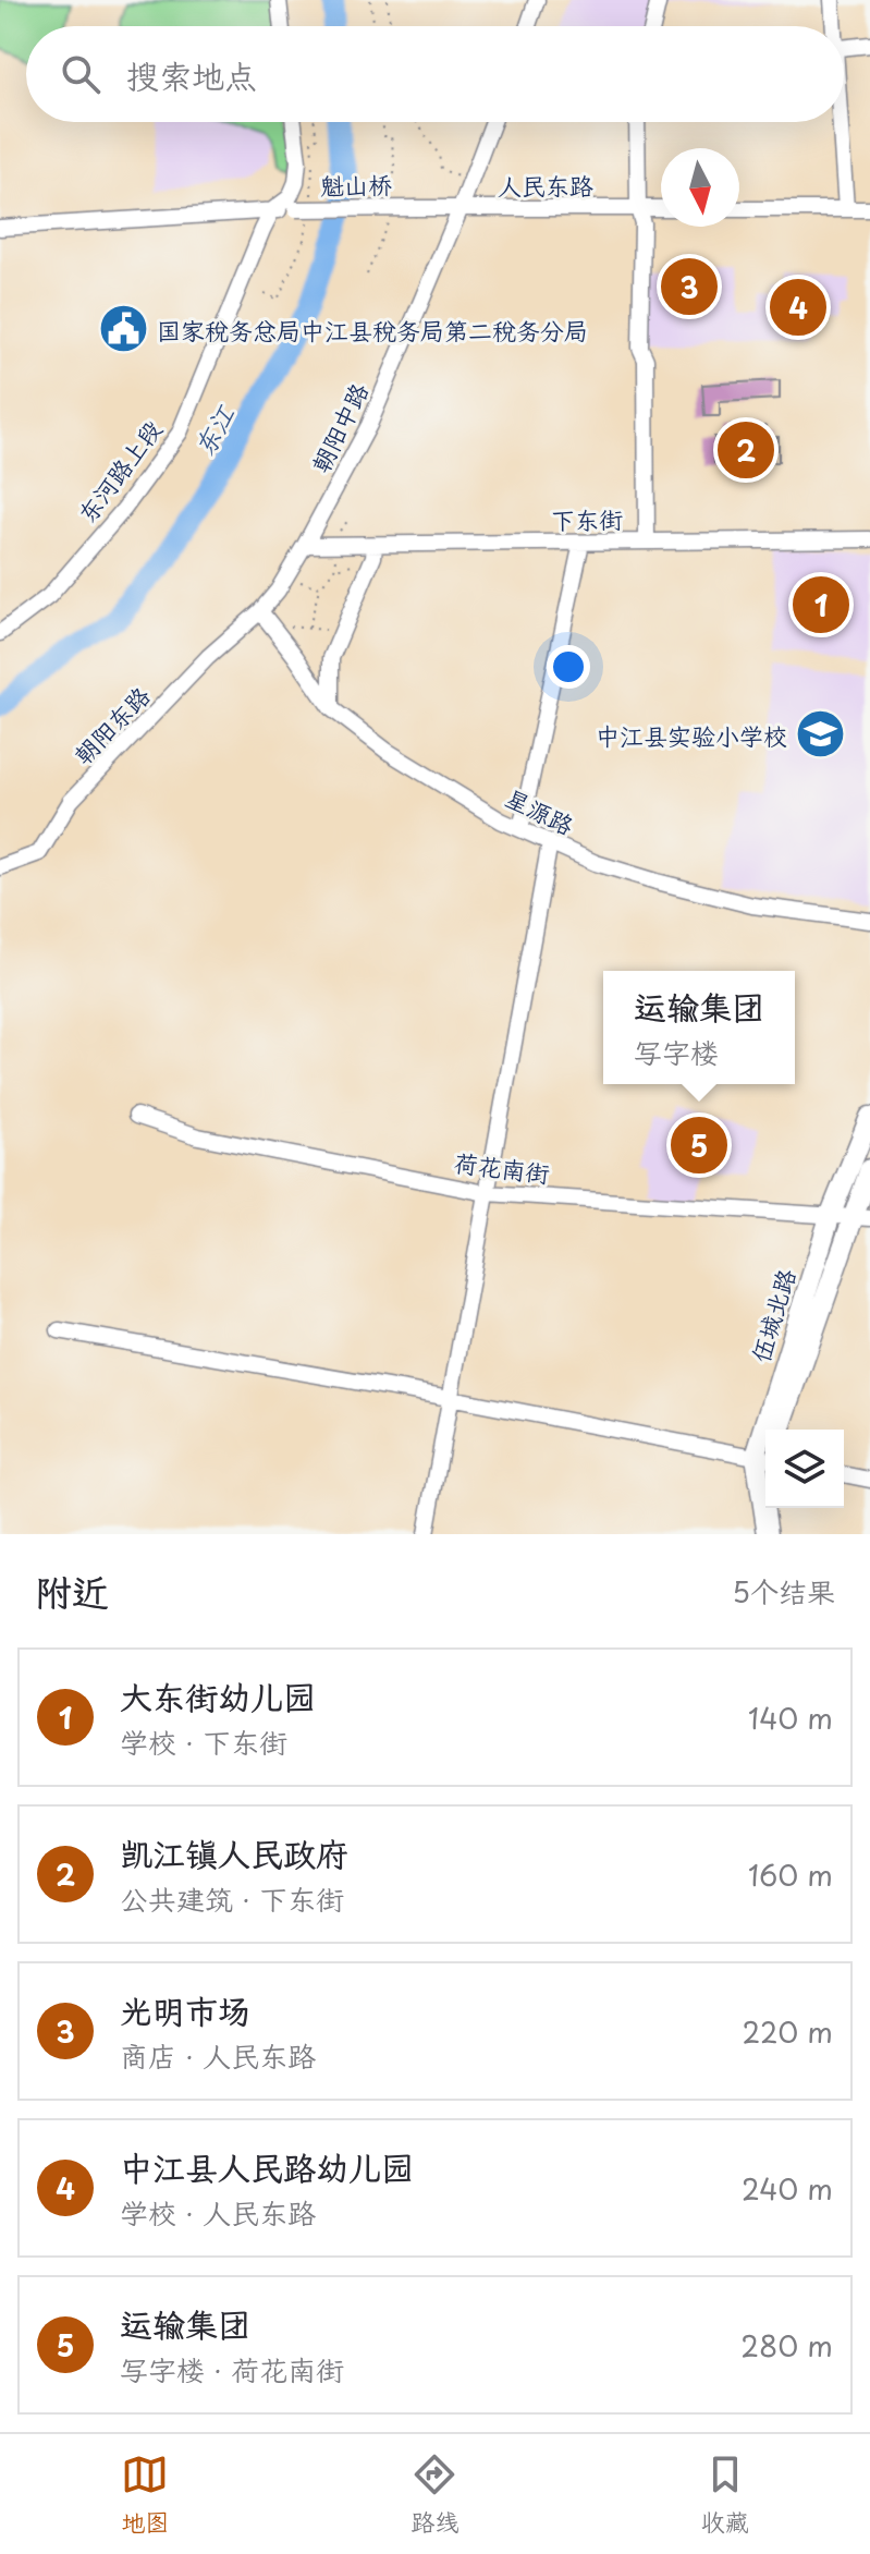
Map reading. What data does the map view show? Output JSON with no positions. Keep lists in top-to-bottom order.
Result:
{
  "streets": {
    "main road": ["伍城北路"],
    "street": [
      "魁山桥",
      "人民东路",
      "朝阳中路",
      "东河路上段",
      "下东街",
      "朝阳东路",
      "星源路",
      "荷花南街"
    ]
  },
  "crossings": [
    ["魁山桥", "人民东路"],
    ["魁山桥", "东河路上段"],
    ["人民东路", "朝阳中路"],
    ["朝阳中路", "下东街"],
    ["朝阳中路", "朝阳东路"],
    ["朝阳中路", "星源路"],
    ["朝阳东路", "星源路"],
    ["荷花南街", "伍城北路"]
  ],
  "water": ["东江"],
  "places": {
    "public building": ["国家税务总局中江县税务局第二税务分局"],
    "school or university": ["中江县实验小学校"]
  },
  "north": "bottom",
  "page": {
    "search": "搜索地点",
    "pins": [
      "3",
      "4",
      "2",
      "1",
      "5"
    ],
    "popup": ["运输集团", "写字楼"],
    "heading": ["附近", "5个结果"],
    "list": [
      {
        "mark": "1",
        "name": "大东街幼儿园",
        "note": "学校 · 下东街",
        "value": "140 m"
      },
      {
        "mark": "2",
        "name": "凯江镇人民政府",
        "note": "公共建筑 · 下东街",
        "value": "160 m"
      },
      {
        "mark": "3",
        "name": "光明市场",
        "note": "商店 · 人民东路",
        "value": "220 m"
      },
      {
        "mark": "4",
        "name": "中江县人民路幼儿园",
        "note": "学校 · 人民东路",
        "value": "240 m"
      },
      {
        "mark": "5",
        "name": "运输集团",
        "note": "写字楼 · 荷花南街",
        "value": "280 m"
      }
    ],
    "nav": ["地图", "路线", "收藏"]
  }
}
